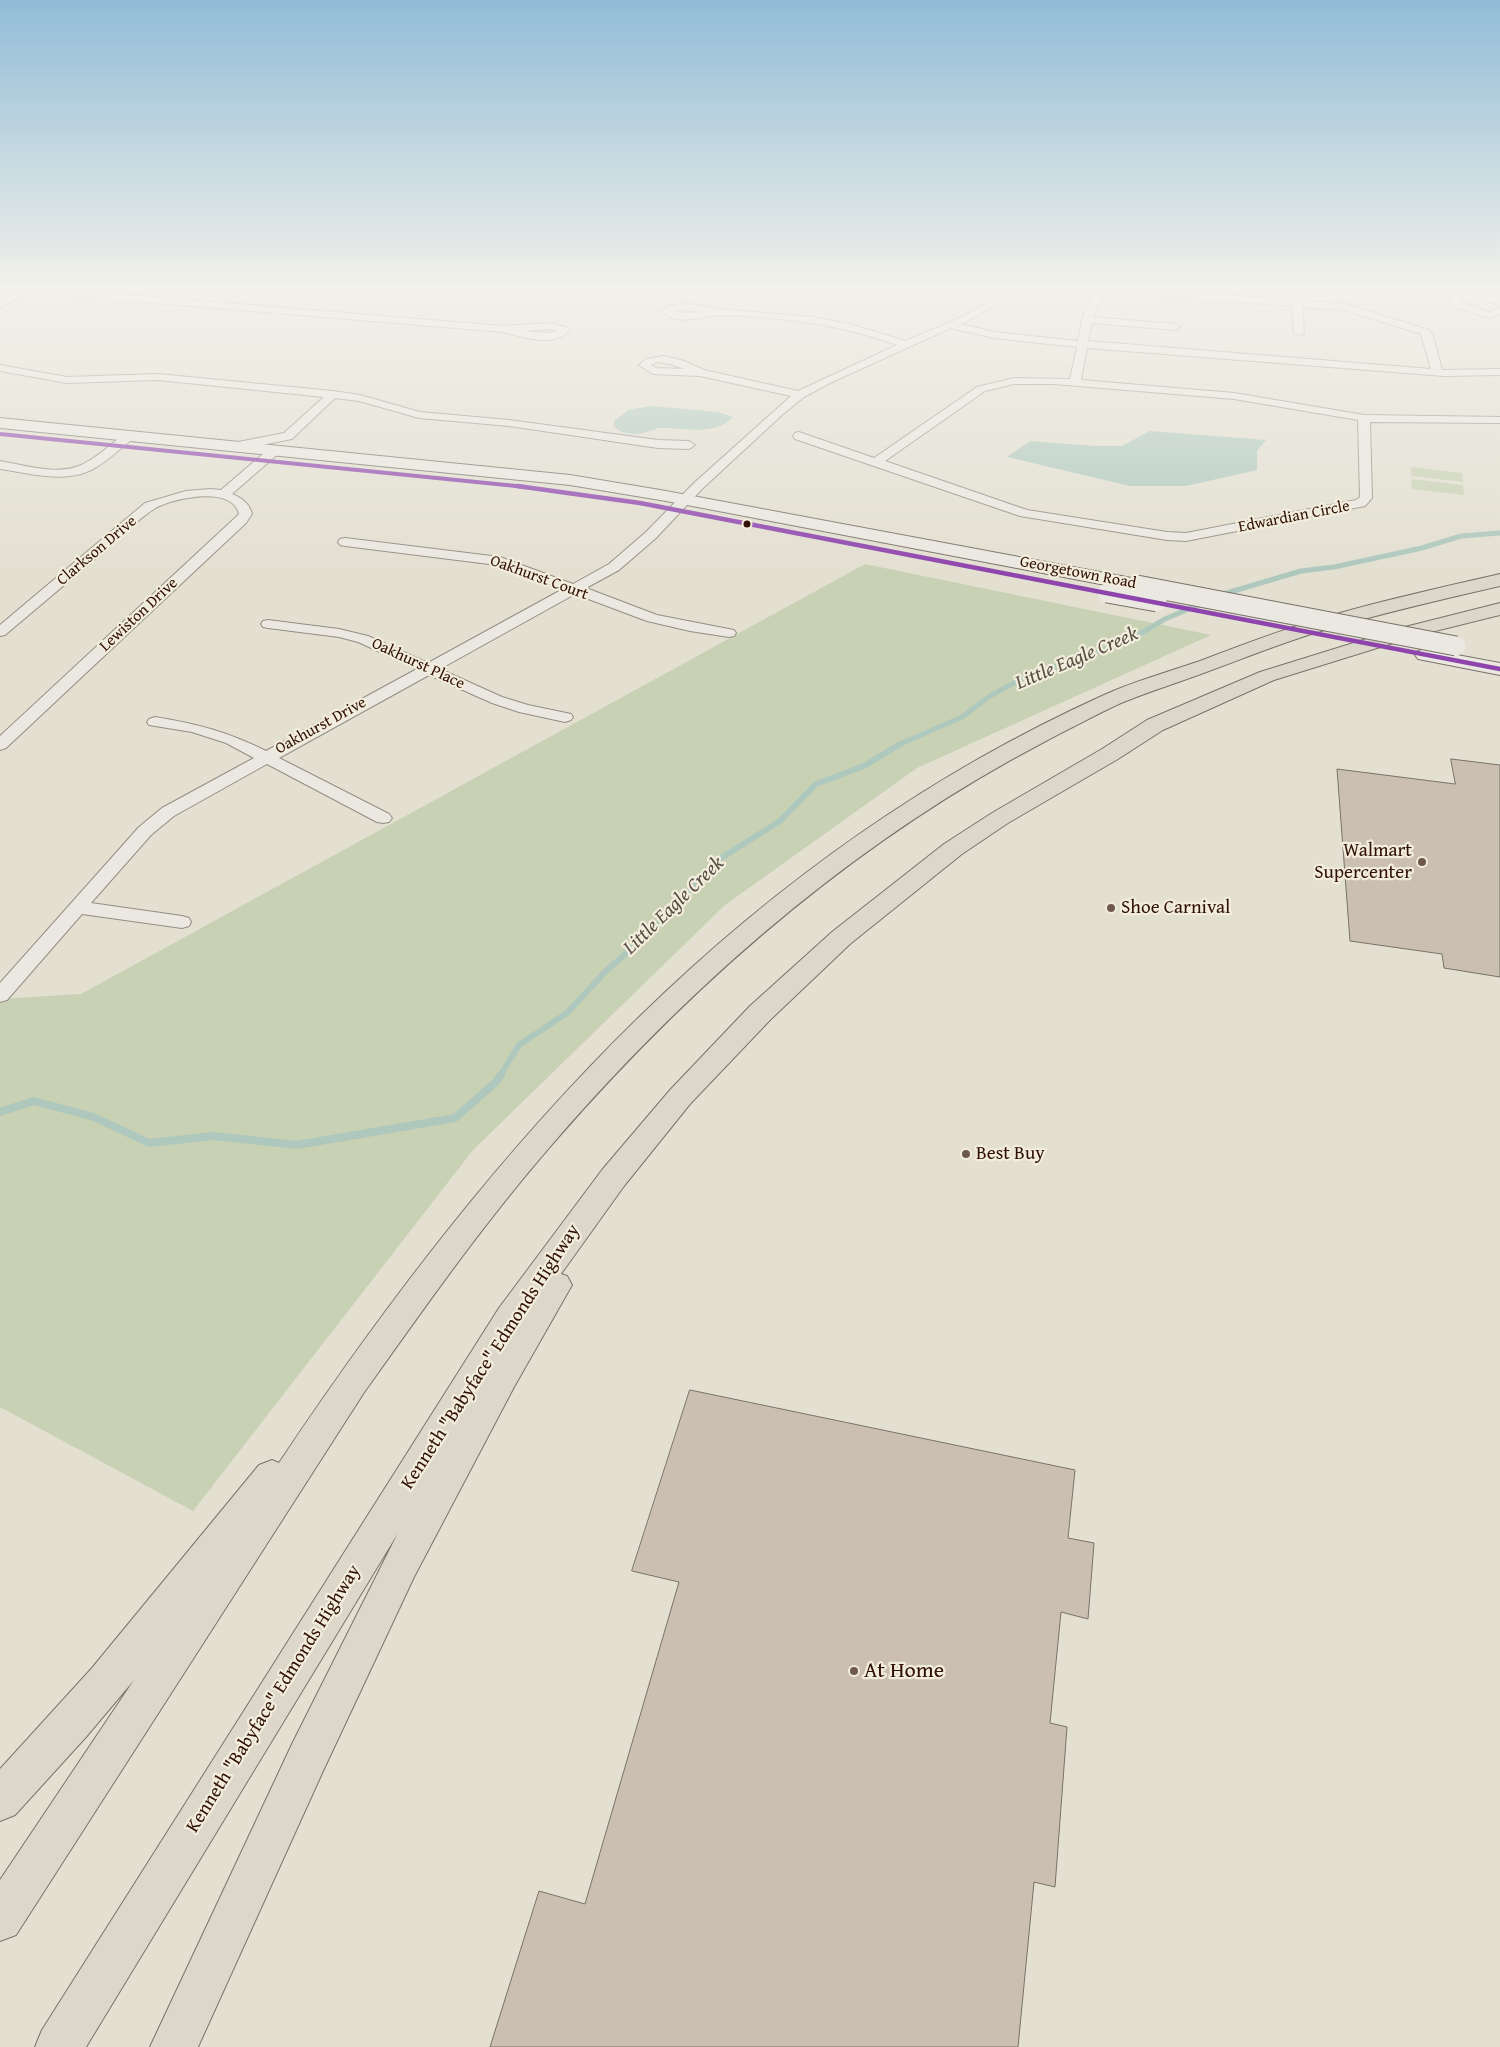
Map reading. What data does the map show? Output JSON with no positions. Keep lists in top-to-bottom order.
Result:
{
  "streets": {
    "highway": ["Kenneth \"Babyface\" Edmonds Highway"],
    "main road": ["Georgetown Road"],
    "street": [
      "Edwardian Circle",
      "Clarkson Drive",
      "Oakhurst Court",
      "Lewiston Drive",
      "Oakhurst Place",
      "Oakhurst Drive"
    ]
  },
  "crossings": [
    ["Clarkson Drive", "Lewiston Drive"],
    ["Georgetown Road", "Oakhurst Drive"],
    ["Oakhurst Court", "Oakhurst Drive"],
    ["Oakhurst Place", "Oakhurst Drive"]
  ],
  "water": ["Little Eagle Creek"],
  "places": [
    "Walmart Supercenter",
    "Shoe Carnival",
    "Best Buy",
    "At Home"
  ]
}
